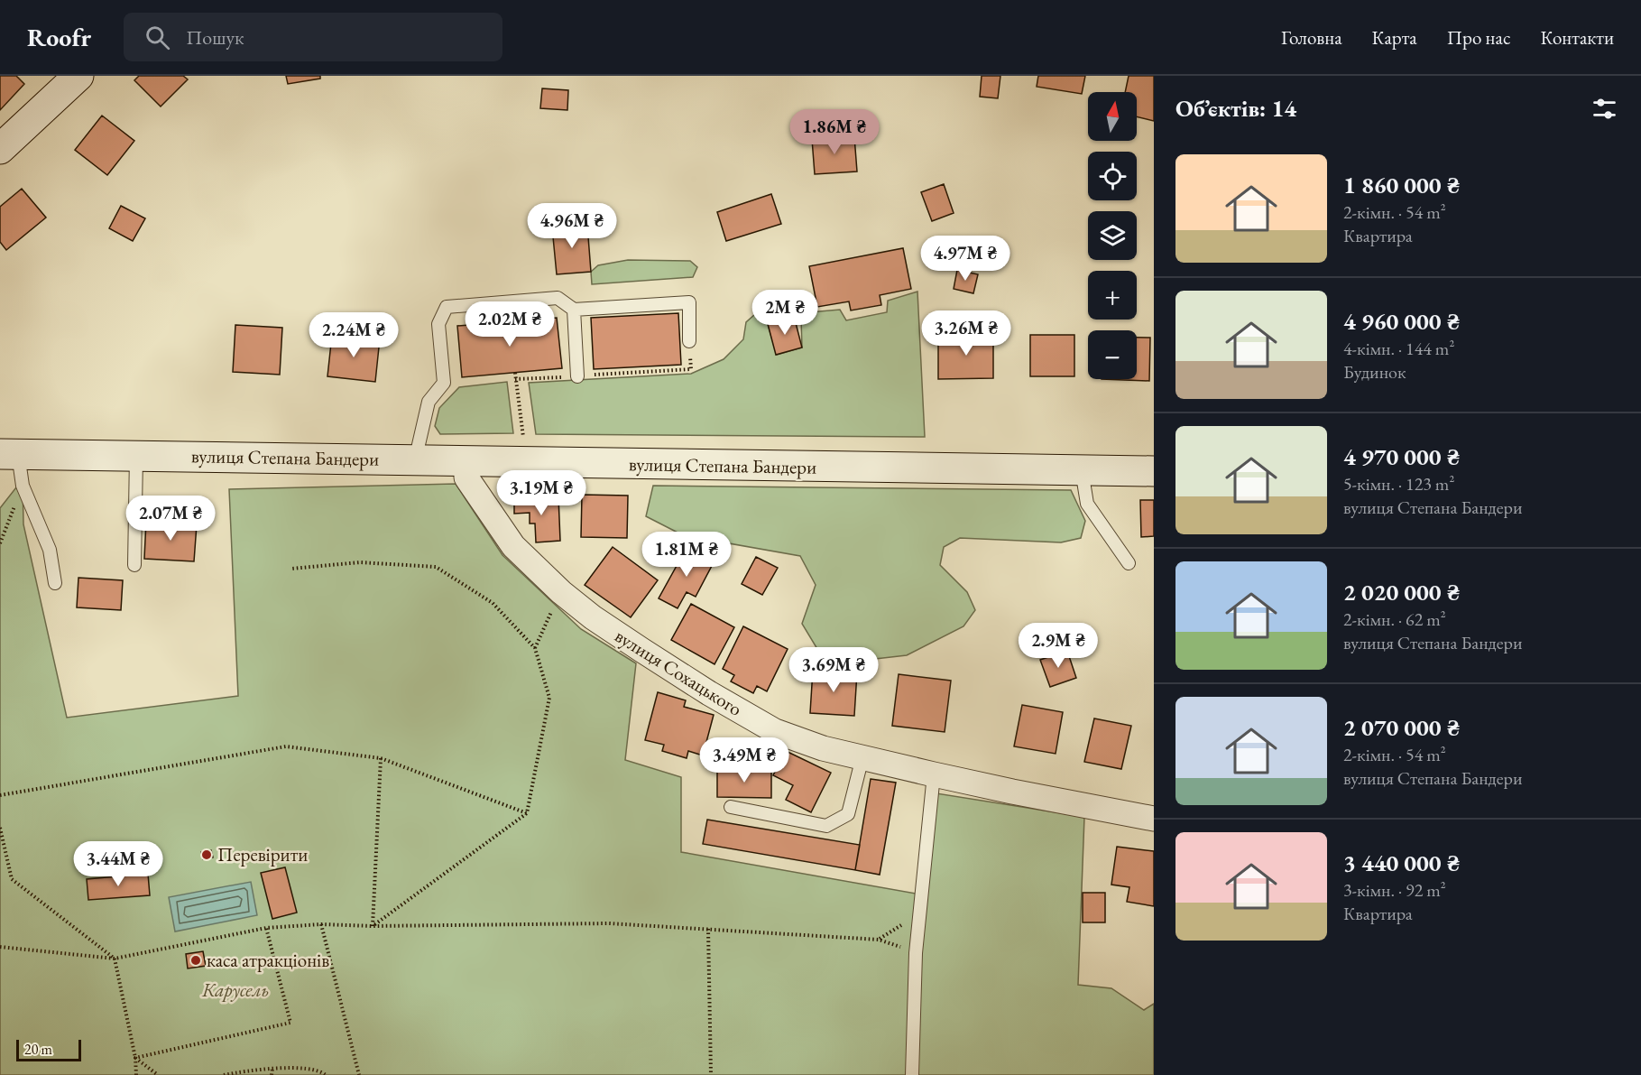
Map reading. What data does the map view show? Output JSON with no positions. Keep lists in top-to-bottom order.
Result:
{
  "streets": {
    "main road": ["вулиця Степана Бандери"],
    "street": ["вулиця Сохацького"]
  },
  "crossings": [
    ["вулиця Степана Бандери", "вулиця Сохацького"]
  ],
  "parks": ["Карусель"],
  "places": ["Перевірити", "каса атракціонів"],
  "scale_bar": "20 m",
  "north": "top",
  "page": {
    "header": "Roofr",
    "search": "Пошук",
    "nav": [
      "Головна",
      "Карта",
      "Про нас",
      "Контакти"
    ],
    "heading": "Об’єктів: 14",
    "map_buttons": ["+", "−"],
    "price": [
      "1.86M ₴",
      "4.96M ₴",
      "4.97M ₴",
      "2M ₴",
      "2.02M ₴",
      "3.26M ₴",
      "2.24M ₴",
      "3.19M ₴",
      "2.07M ₴",
      "1.81M ₴",
      "2.9M ₴",
      "3.69M ₴",
      "3.49M ₴",
      "3.44M ₴"
    ],
    "list": [
      {
        "name": "1 860 000 ₴",
        "note": "2-кімн. · 54 m² · Квартира"
      },
      {
        "name": "4 960 000 ₴",
        "note": "4-кімн. · 144 m² · Будинок"
      },
      {
        "name": "4 970 000 ₴",
        "note": "5-кімн. · 123 m² · вулиця Степана Бандери"
      },
      {
        "name": "2 020 000 ₴",
        "note": "2-кімн. · 62 m² · вулиця Степана Бандери"
      },
      {
        "name": "2 070 000 ₴",
        "note": "2-кімн. · 54 m² · вулиця Степана Бандери"
      },
      {
        "name": "3 440 000 ₴",
        "note": "3-кімн. · 92 m² · Квартира"
      }
    ],
    "scale": "20 m"
  }
}
